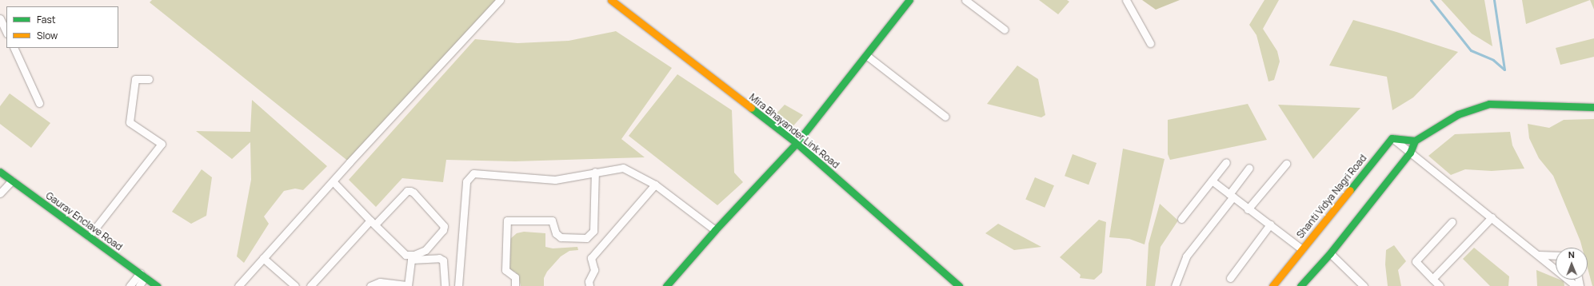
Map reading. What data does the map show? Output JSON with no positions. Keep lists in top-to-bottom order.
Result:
{
  "streets": {
    "street": ["Mira Bhayander Link Road", "Shanti Vidya Nagri Road", "Gaurav Enclave Road"]
  },
  "legend": ["Fast", "Slow"],
  "north": "top"
}
